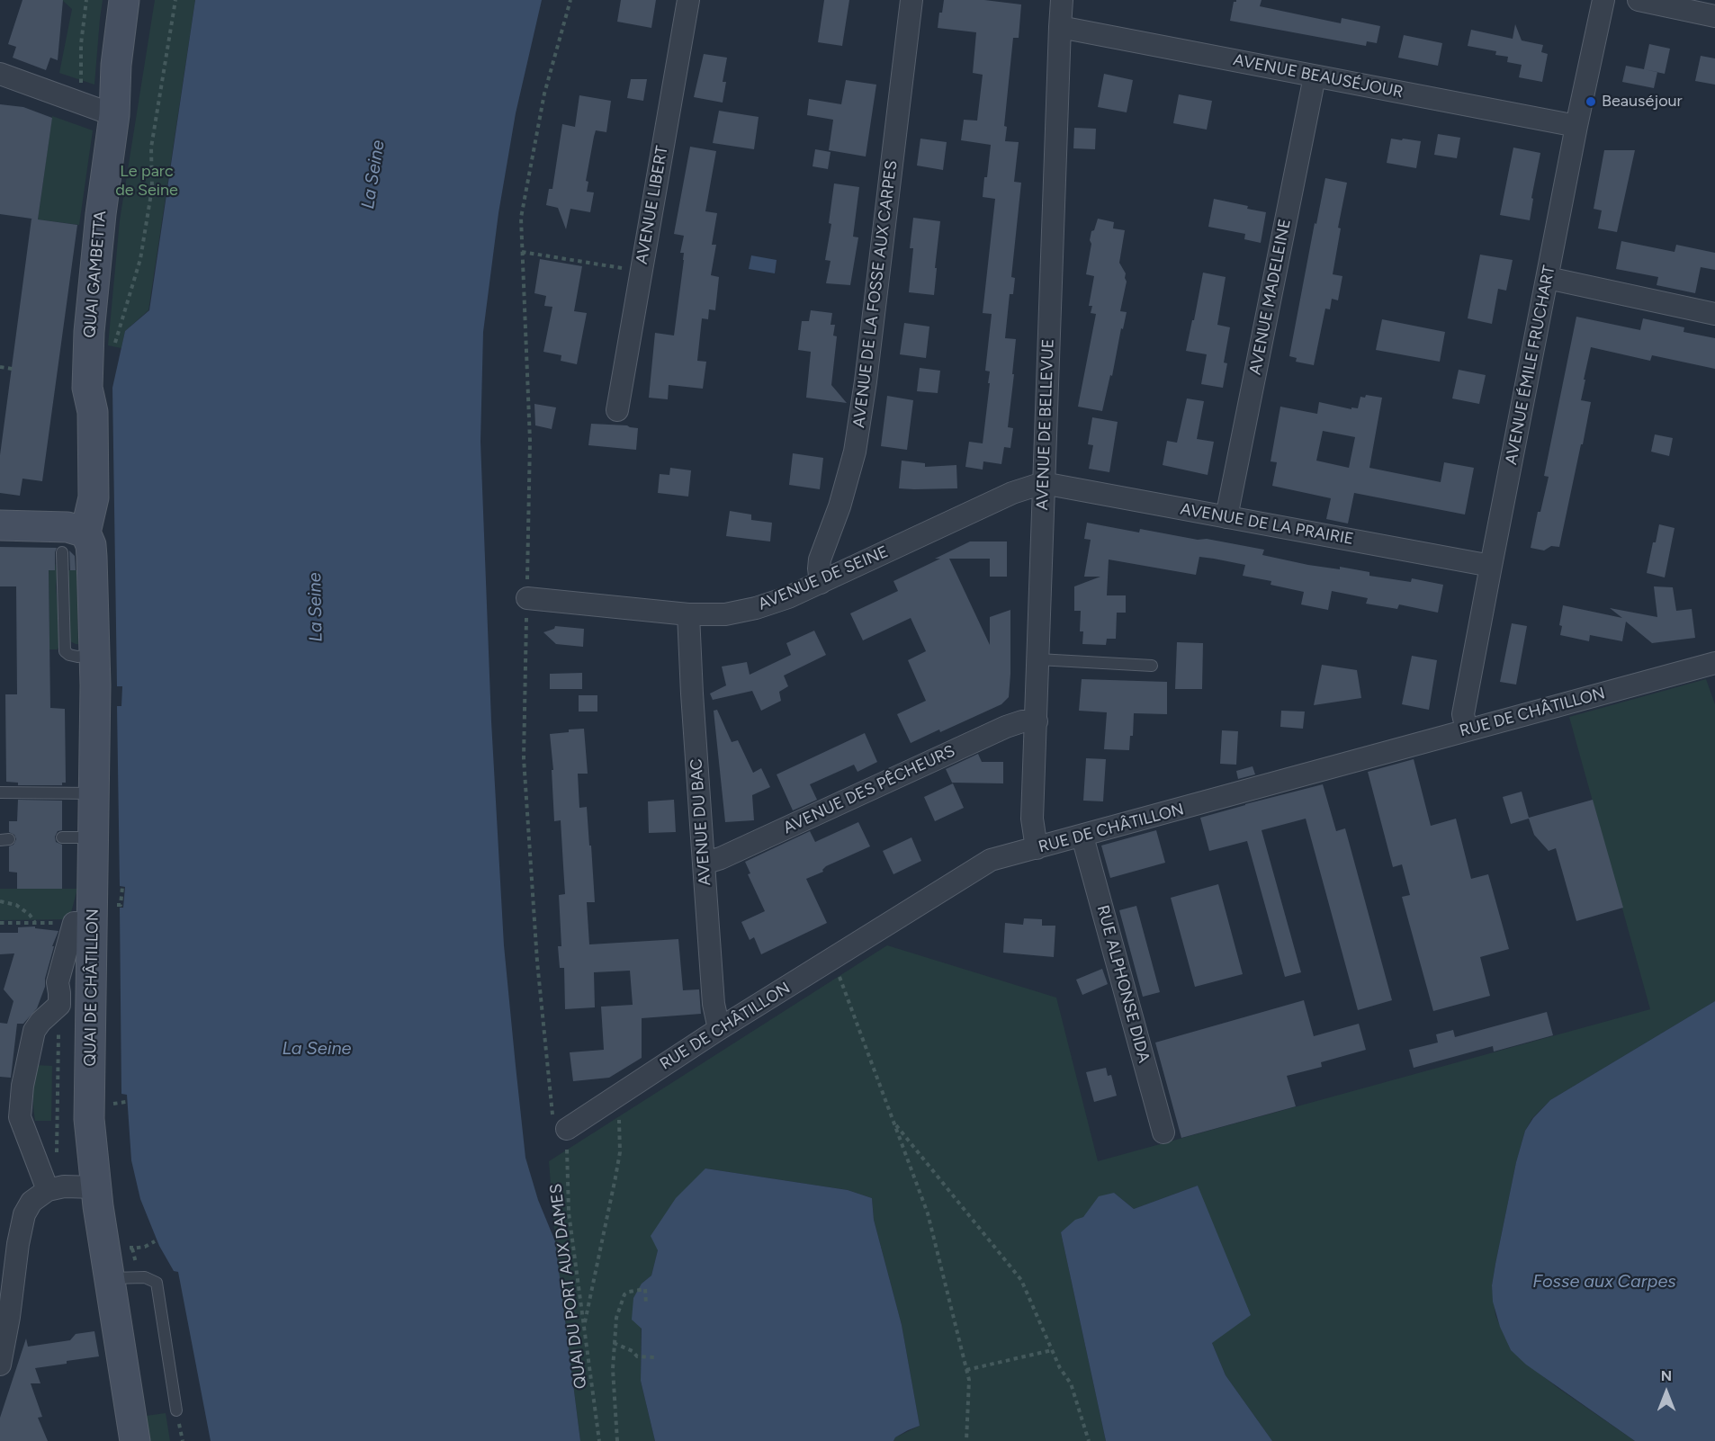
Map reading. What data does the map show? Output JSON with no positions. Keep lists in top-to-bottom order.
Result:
{
  "streets": {
    "main road": ["QUAI GAMBETTA", "QUAI DE CHÂTILLON"],
    "street": [
      "AVENUE BEAUSÉJOUR",
      "AVENUE LIBERT",
      "AVENUE DE LA FOSSE AUX CARPES",
      "AVENUE MADELEINE",
      "AVENUE ÉMILE FRUCHART",
      "AVENUE DE BELLEVUE",
      "AVENUE DE LA PRAIRIE",
      "AVENUE DE SEINE",
      "RUE DE CHÂTILLON",
      "AVENUE DES PÊCHEURS",
      "AVENUE DU BAC",
      "RUE ALPHONSE DIDA"
    ],
    "path": ["QUAI DU PORT AUX DAMES"]
  },
  "crossings": [
    ["AVENUE BEAUSÉJOUR", "AVENUE MADELEINE"],
    ["AVENUE BEAUSÉJOUR", "AVENUE ÉMILE FRUCHART"],
    ["AVENUE BEAUSÉJOUR", "AVENUE DE BELLEVUE"],
    ["QUAI GAMBETTA", "QUAI DE CHÂTILLON"],
    ["AVENUE DE LA FOSSE AUX CARPES", "AVENUE DE SEINE"],
    ["AVENUE MADELEINE", "AVENUE DE LA PRAIRIE"],
    ["AVENUE ÉMILE FRUCHART", "AVENUE DE LA PRAIRIE"],
    ["AVENUE ÉMILE FRUCHART", "RUE DE CHÂTILLON"],
    ["AVENUE DE BELLEVUE", "AVENUE DE LA PRAIRIE"],
    ["AVENUE DE BELLEVUE", "AVENUE DE SEINE"],
    ["AVENUE DE BELLEVUE", "RUE DE CHÂTILLON"],
    ["AVENUE DE BELLEVUE", "AVENUE DES PÊCHEURS"],
    ["AVENUE DE LA PRAIRIE", "AVENUE DE SEINE"],
    ["AVENUE DE SEINE", "AVENUE DU BAC"],
    ["RUE DE CHÂTILLON", "AVENUE DU BAC"],
    ["RUE DE CHÂTILLON", "RUE ALPHONSE DIDA"],
    ["RUE DE CHÂTILLON", "QUAI DU PORT AUX DAMES"],
    ["AVENUE DES PÊCHEURS", "AVENUE DU BAC"]
  ],
  "water": ["La Seine", "Fosse aux Carpes"],
  "parks": ["Le parc de Seine"],
  "places": ["Beauséjour"],
  "north": "top"
}
